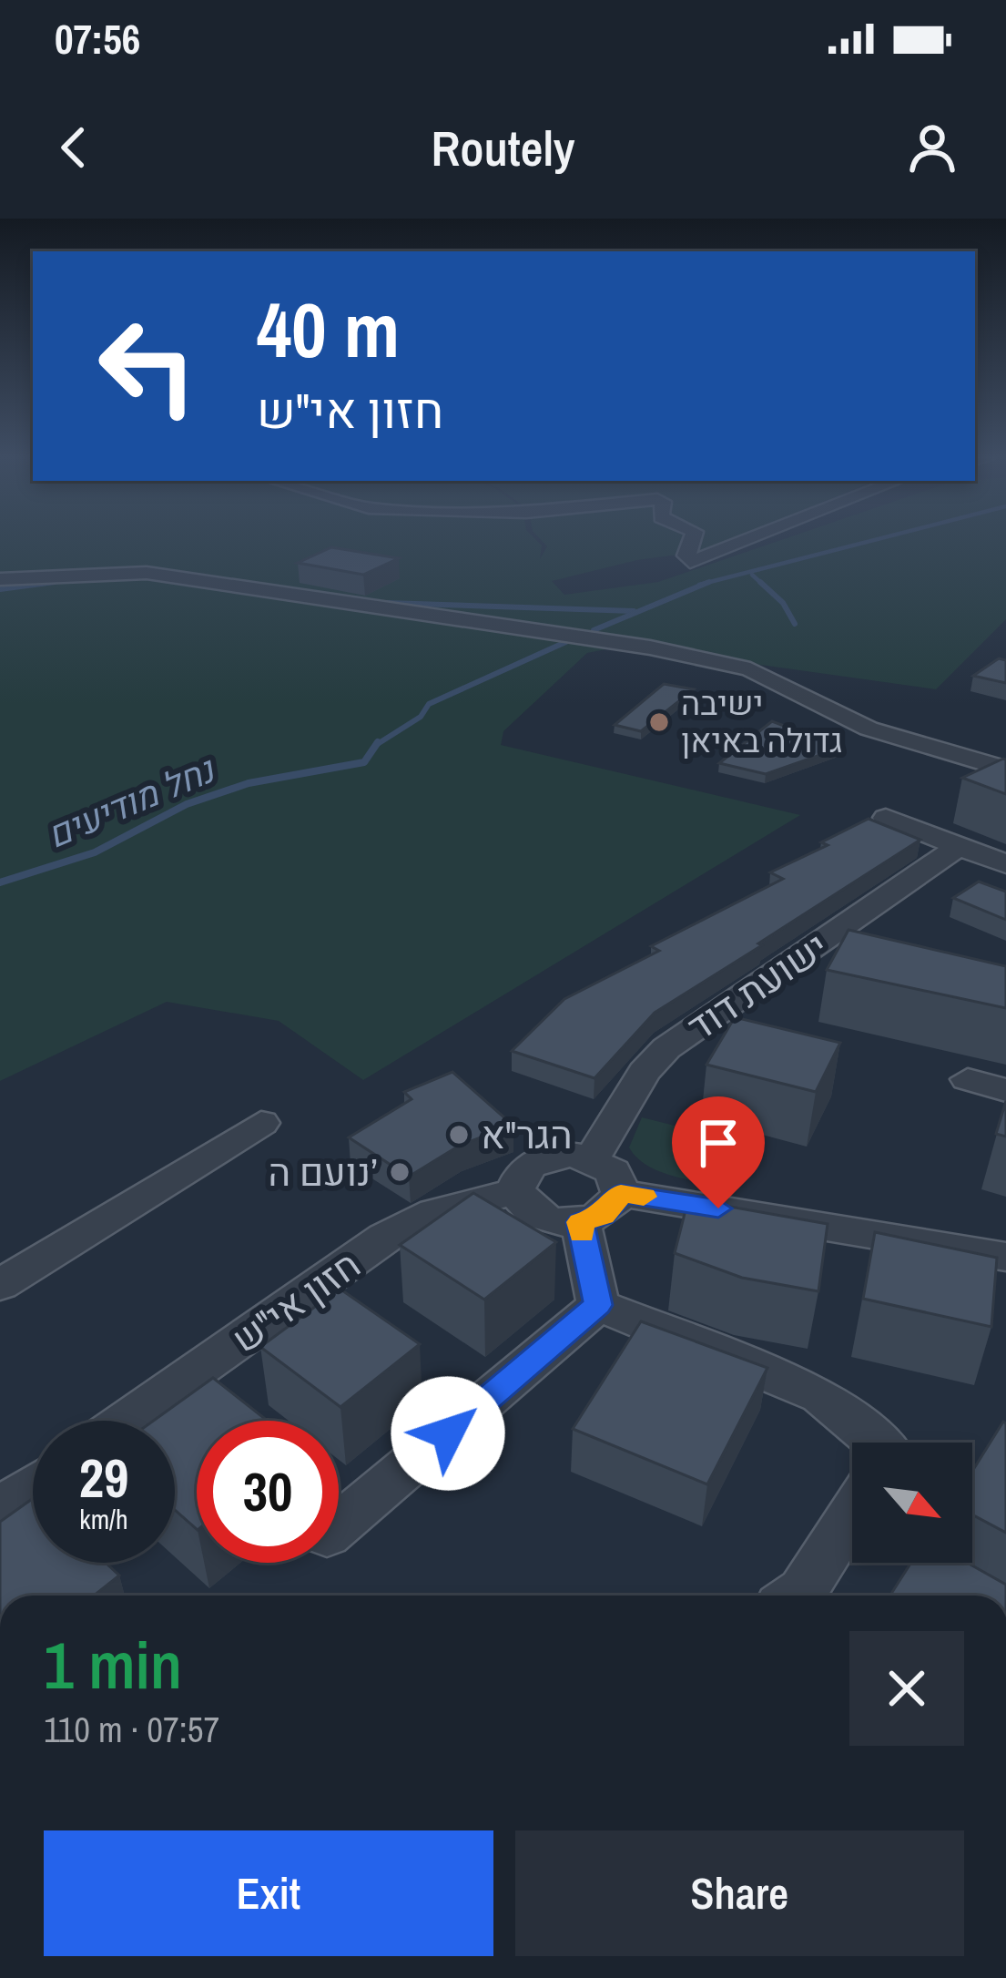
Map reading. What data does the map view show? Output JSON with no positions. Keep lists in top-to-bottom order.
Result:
{
  "streets": {
    "street": ["ישועת דוד", "חזון אי\"ש"]
  },
  "crossings": [
    ["ישועת דוד", "חזון אי\"ש"]
  ],
  "water": ["נחל מודיעים"],
  "places": ["ישיבה גדולה באיאן", "הגר\"א", "נועם ה’"],
  "north": "bottom right",
  "page": {
    "status": "07:56",
    "header": "Routely",
    "turn": ["40 m", "חזון אי\"ש"],
    "speed": "29 km/h",
    "limit": "30",
    "heading": ["1 min", "110 m · 07:57"],
    "buttons": ["Exit", "Share"]
  }
}
